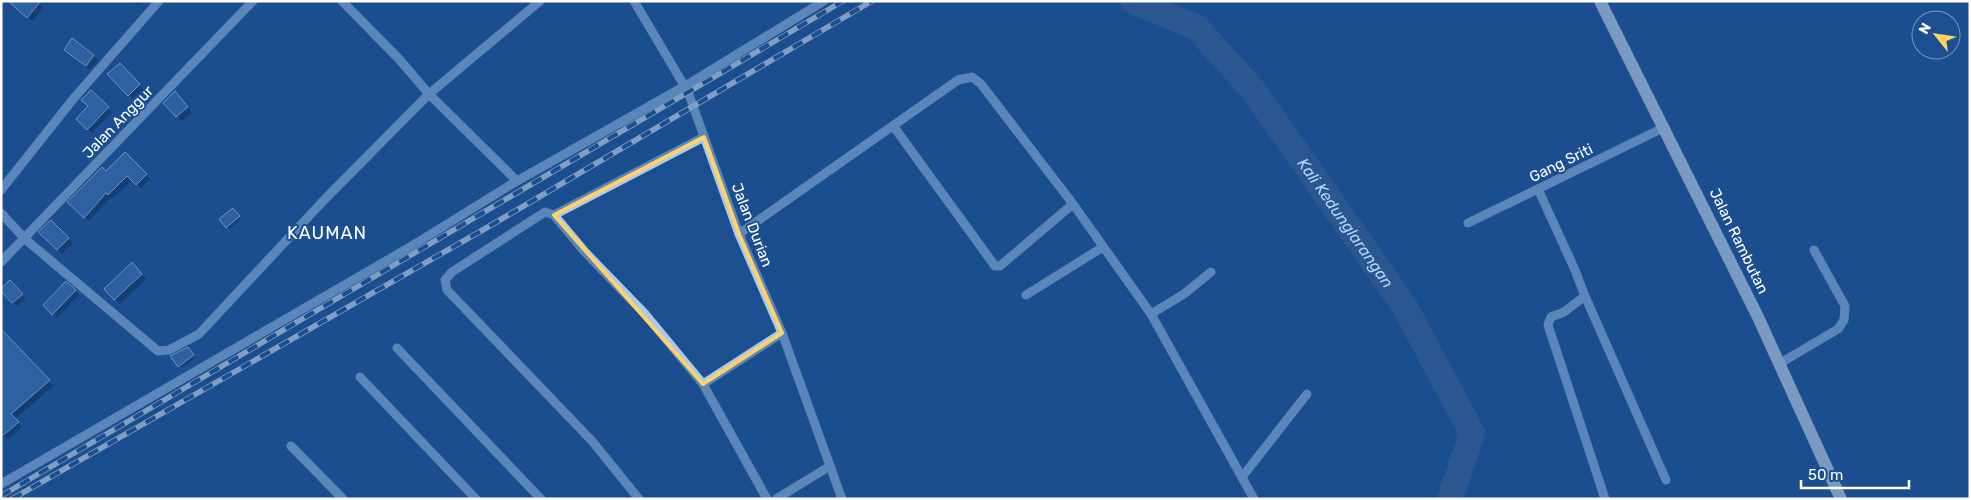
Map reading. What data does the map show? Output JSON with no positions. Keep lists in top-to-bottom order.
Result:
{
  "streets": {
    "main road": ["Jalan Rambutan"],
    "street": ["Jalan Anggur", "Gang Sriti", "Jalan Durian"]
  },
  "crossings": [
    ["Gang Sriti", "Jalan Rambutan"]
  ],
  "districts": ["KAUMAN"],
  "water": ["Kali Kedunglarangan"],
  "scale_bar": "50 m",
  "north": "top left"
}
